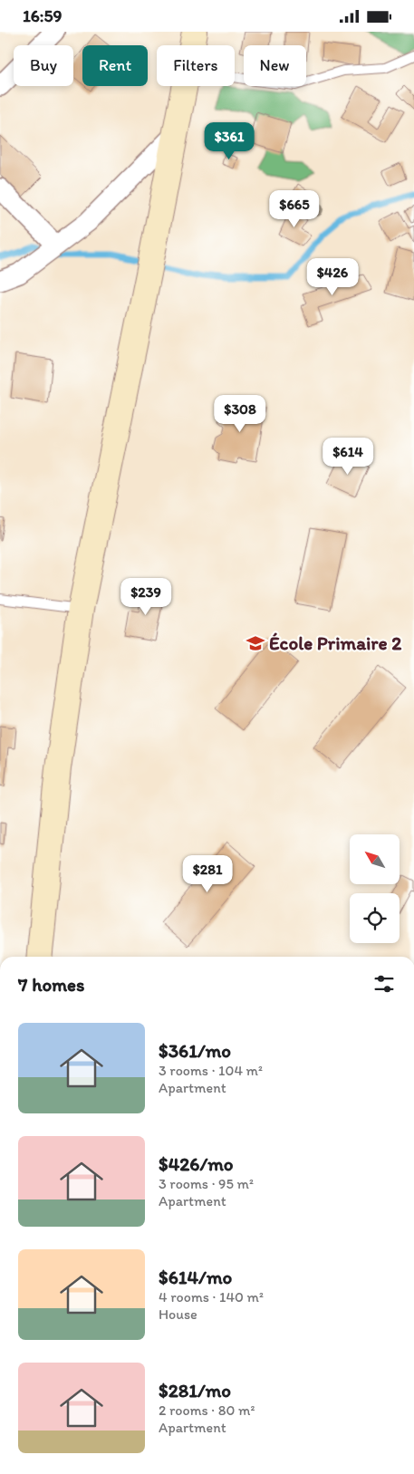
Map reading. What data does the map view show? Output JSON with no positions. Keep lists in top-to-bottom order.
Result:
{
  "places": {
    "school or university": ["École Primaire 2"]
  },
  "north": "top left",
  "page": {
    "status": "16:59",
    "chip": [
      "Buy",
      "Rent",
      "Filters",
      "New"
    ],
    "price": [
      "$361",
      "$665",
      "$426",
      "$308",
      "$614",
      "$239",
      "$281"
    ],
    "heading": "7 homes",
    "list": [
      {
        "name": "$361/mo",
        "note": "3 rooms · 104 m² · Apartment"
      },
      {
        "name": "$426/mo",
        "note": "3 rooms · 95 m² · Apartment"
      },
      {
        "name": "$614/mo",
        "note": "4 rooms · 140 m² · House"
      },
      {
        "name": "$281/mo",
        "note": "2 rooms · 80 m² · Apartment"
      }
    ]
  }
}
